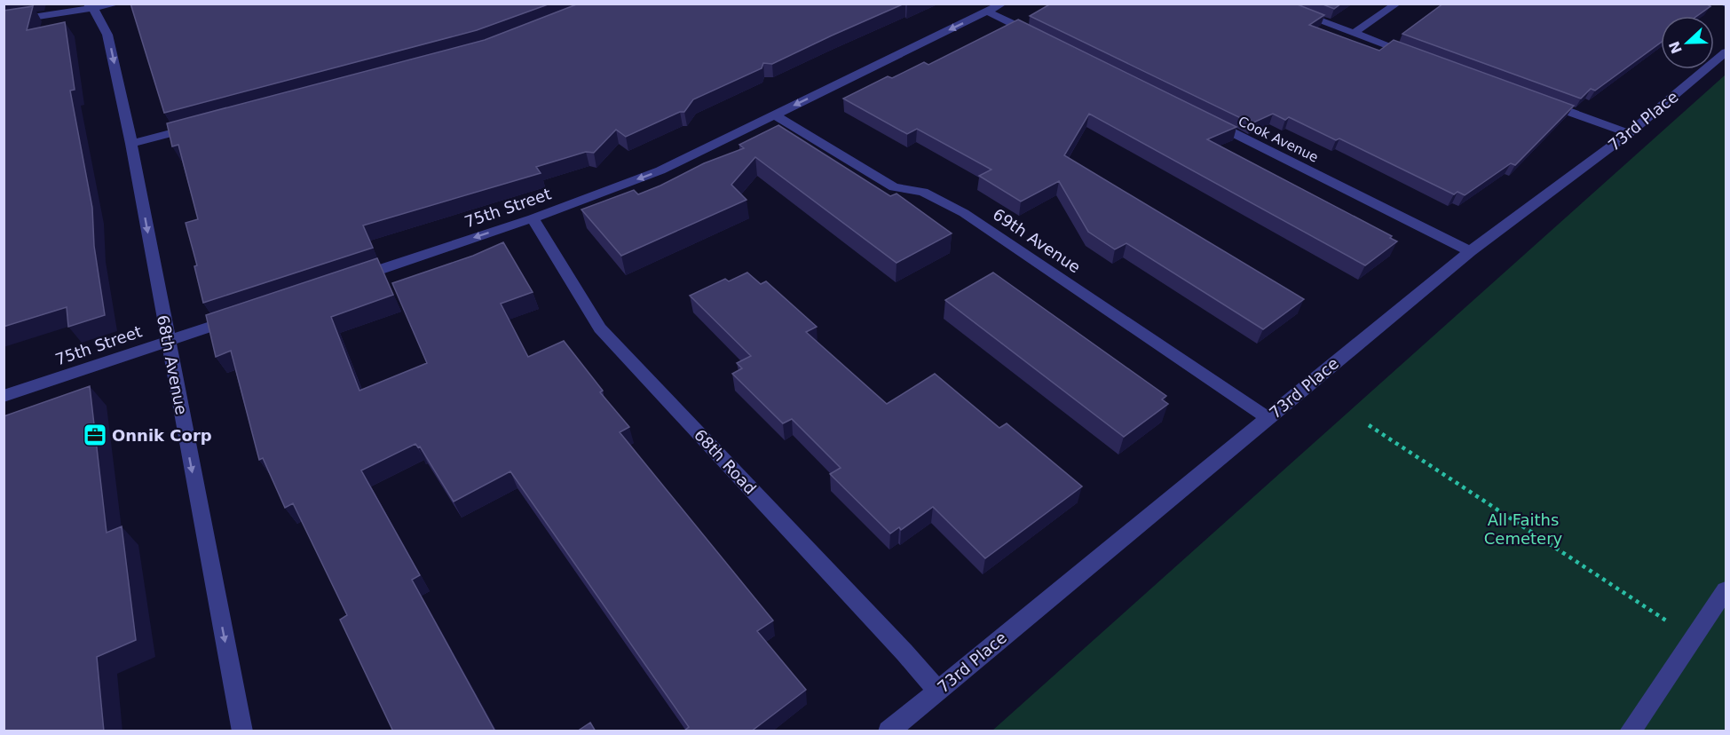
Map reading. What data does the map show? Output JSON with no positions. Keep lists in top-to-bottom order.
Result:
{
  "streets": {
    "street": [
      "73rd Place",
      "Cook Avenue",
      "75th Street",
      "69th Avenue",
      "68th Avenue",
      "68th Road"
    ]
  },
  "crossings": [
    ["73rd Place", "Cook Avenue"],
    ["73rd Place", "69th Avenue"],
    ["73rd Place", "68th Road"],
    ["75th Street", "69th Avenue"],
    ["75th Street", "68th Avenue"],
    ["75th Street", "68th Road"]
  ],
  "one_way": ["75th Street", "68th Avenue"],
  "parks": ["All Faiths Cemetery"],
  "places": {
    "office": ["Onnik Corp"]
  },
  "north": "left"
}
